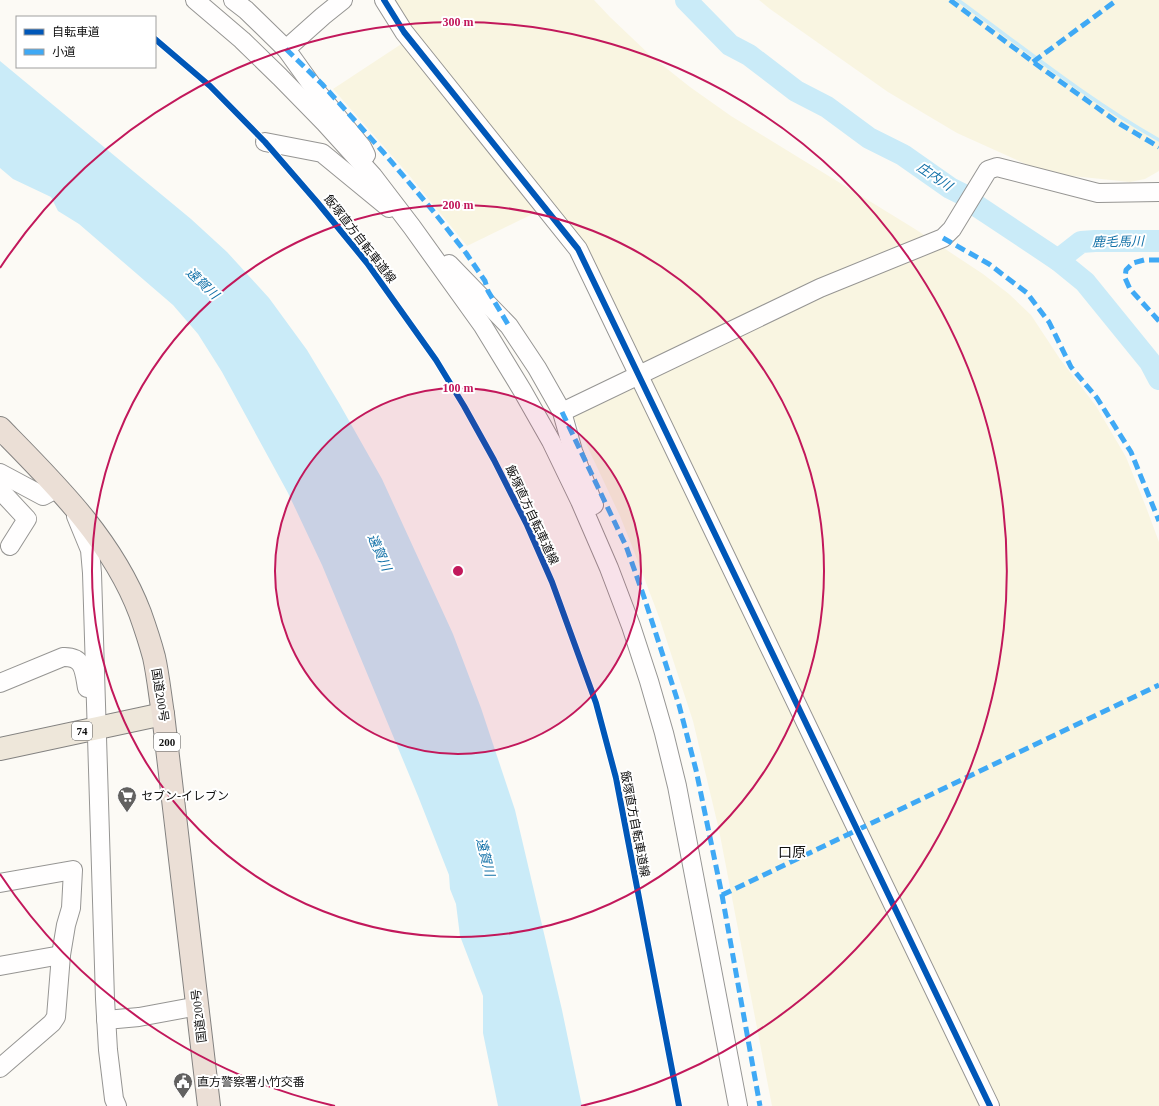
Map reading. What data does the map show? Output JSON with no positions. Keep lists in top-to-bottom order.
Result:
{
  "streets": {
    "highway": ["国道200号", "200"],
    "main road": ["74"],
    "cycle path": ["飯塚直方自転車道線"]
  },
  "crossings": [
    ["国道200号", "74"]
  ],
  "districts": ["口原"],
  "water": ["庄内川", "鹿毛馬川", "遠賀川"],
  "places": {
    "supermarket": ["セブン-イレブン"],
    "public building": ["直方警察署小竹交番"]
  },
  "legend": ["自転車道", "小道"],
  "rings": ["300 m", "200 m", "100 m"]
}
